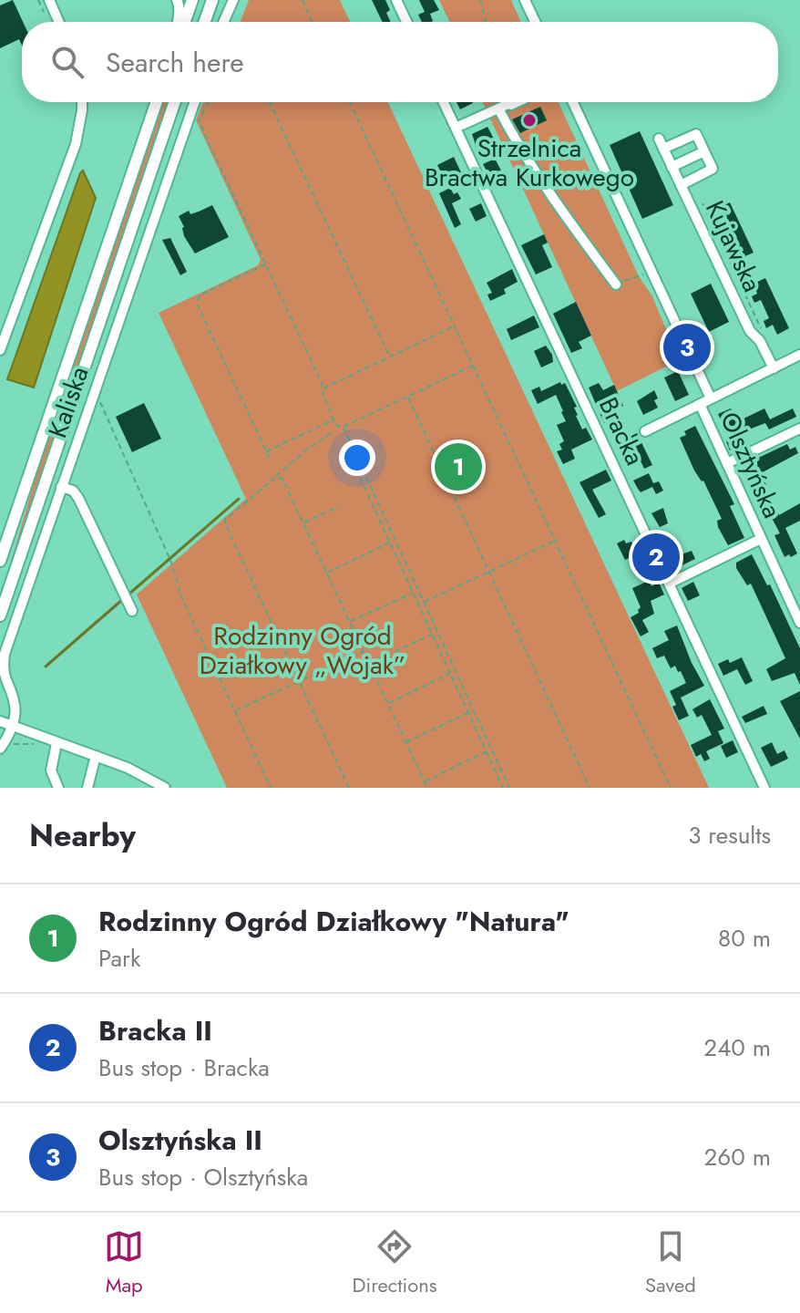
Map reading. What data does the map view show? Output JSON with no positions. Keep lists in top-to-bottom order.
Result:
{
  "streets": {
    "main road": ["Kaliska"],
    "street": ["Kujawska", "Bracka", "Olsztyńska"]
  },
  "parks": ["Rodzinny Ogród Działkowy „Wojak”"],
  "places": ["Strzelnica Bractwa Kurkowego"],
  "page": {
    "search": "Search here",
    "pins": ["3", "1", "2"],
    "heading": ["Nearby", "3 results"],
    "list": [
      {
        "mark": "1",
        "name": "Rodzinny Ogród Działkowy \"Natura\"",
        "note": "Park",
        "value": "80 m"
      },
      {
        "mark": "2",
        "name": "Bracka II",
        "note": "Bus stop · Bracka",
        "value": "240 m"
      },
      {
        "mark": "3",
        "name": "Olsztyńska II",
        "note": "Bus stop · Olsztyńska",
        "value": "260 m"
      }
    ],
    "nav": ["Map", "Directions", "Saved"]
  }
}
